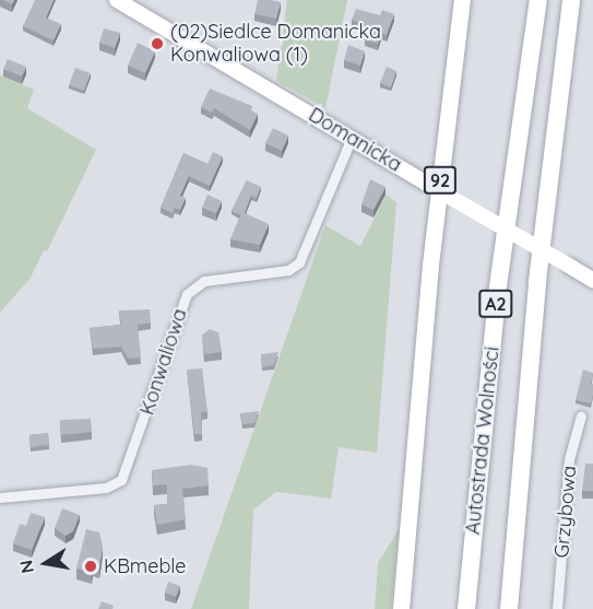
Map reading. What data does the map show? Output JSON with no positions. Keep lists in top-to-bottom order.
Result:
{
  "streets": {
    "highway": ["A2", "Autostrada Wolności"],
    "main road": ["92"],
    "street": ["Domanicka", "Konwaliowa", "Grzybowa"]
  },
  "crossings": [
    ["Domanicka", "Konwaliowa"]
  ],
  "places": ["(02)Siedlce Domanicka Konwaliowa (1)", "KBmeble"],
  "north": "left"
}
